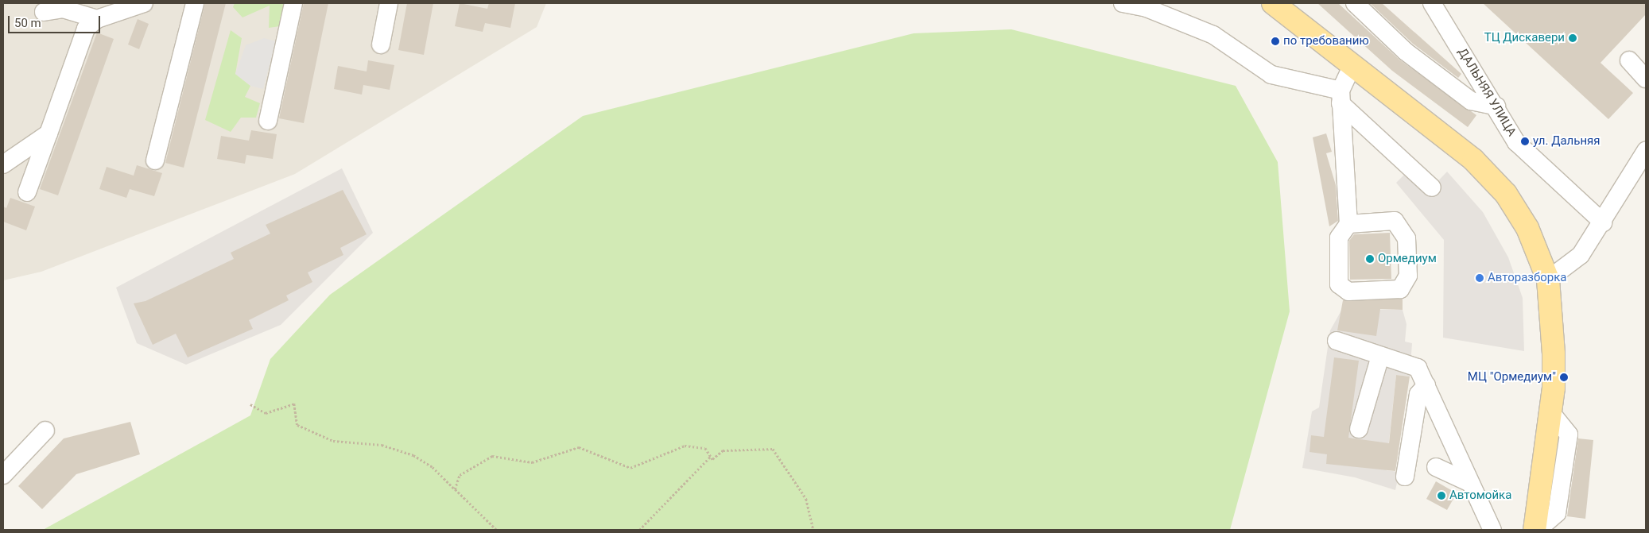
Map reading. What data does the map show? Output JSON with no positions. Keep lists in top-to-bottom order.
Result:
{
  "streets": {
    "street": ["ДАЛЬНЯЯ УЛИЦА"]
  },
  "places": [
    "ТЦ Дискавери",
    "по требованию",
    "ул. Дальняя",
    "Ормедиум",
    "Авторазборка",
    "МЦ \"Ормедиум\"",
    "Автомойка"
  ],
  "scale_bar": "50 m"
}
